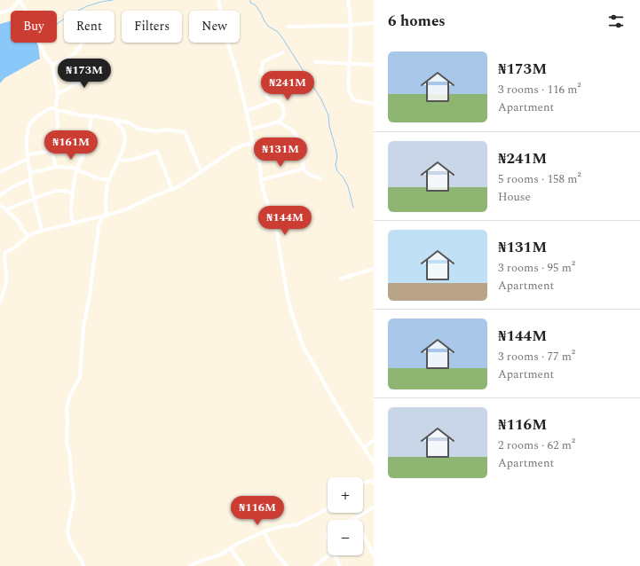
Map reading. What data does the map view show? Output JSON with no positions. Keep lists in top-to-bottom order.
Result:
{
  "page": {
    "heading": "6 homes",
    "chip": [
      "Buy",
      "Rent",
      "Filters",
      "New"
    ],
    "list": [
      {
        "name": "₦173M",
        "note": "3 rooms · 116 m² · Apartment"
      },
      {
        "name": "₦241M",
        "note": "5 rooms · 158 m² · House"
      },
      {
        "name": "₦131M",
        "note": "3 rooms · 95 m² · Apartment"
      },
      {
        "name": "₦144M",
        "note": "3 rooms · 77 m² · Apartment"
      },
      {
        "name": "₦116M",
        "note": "2 rooms · 62 m² · Apartment"
      }
    ],
    "price": [
      "₦173M",
      "₦241M",
      "₦161M",
      "₦131M",
      "₦144M",
      "₦116M"
    ],
    "map_buttons": ["+", "−"]
  }
}
